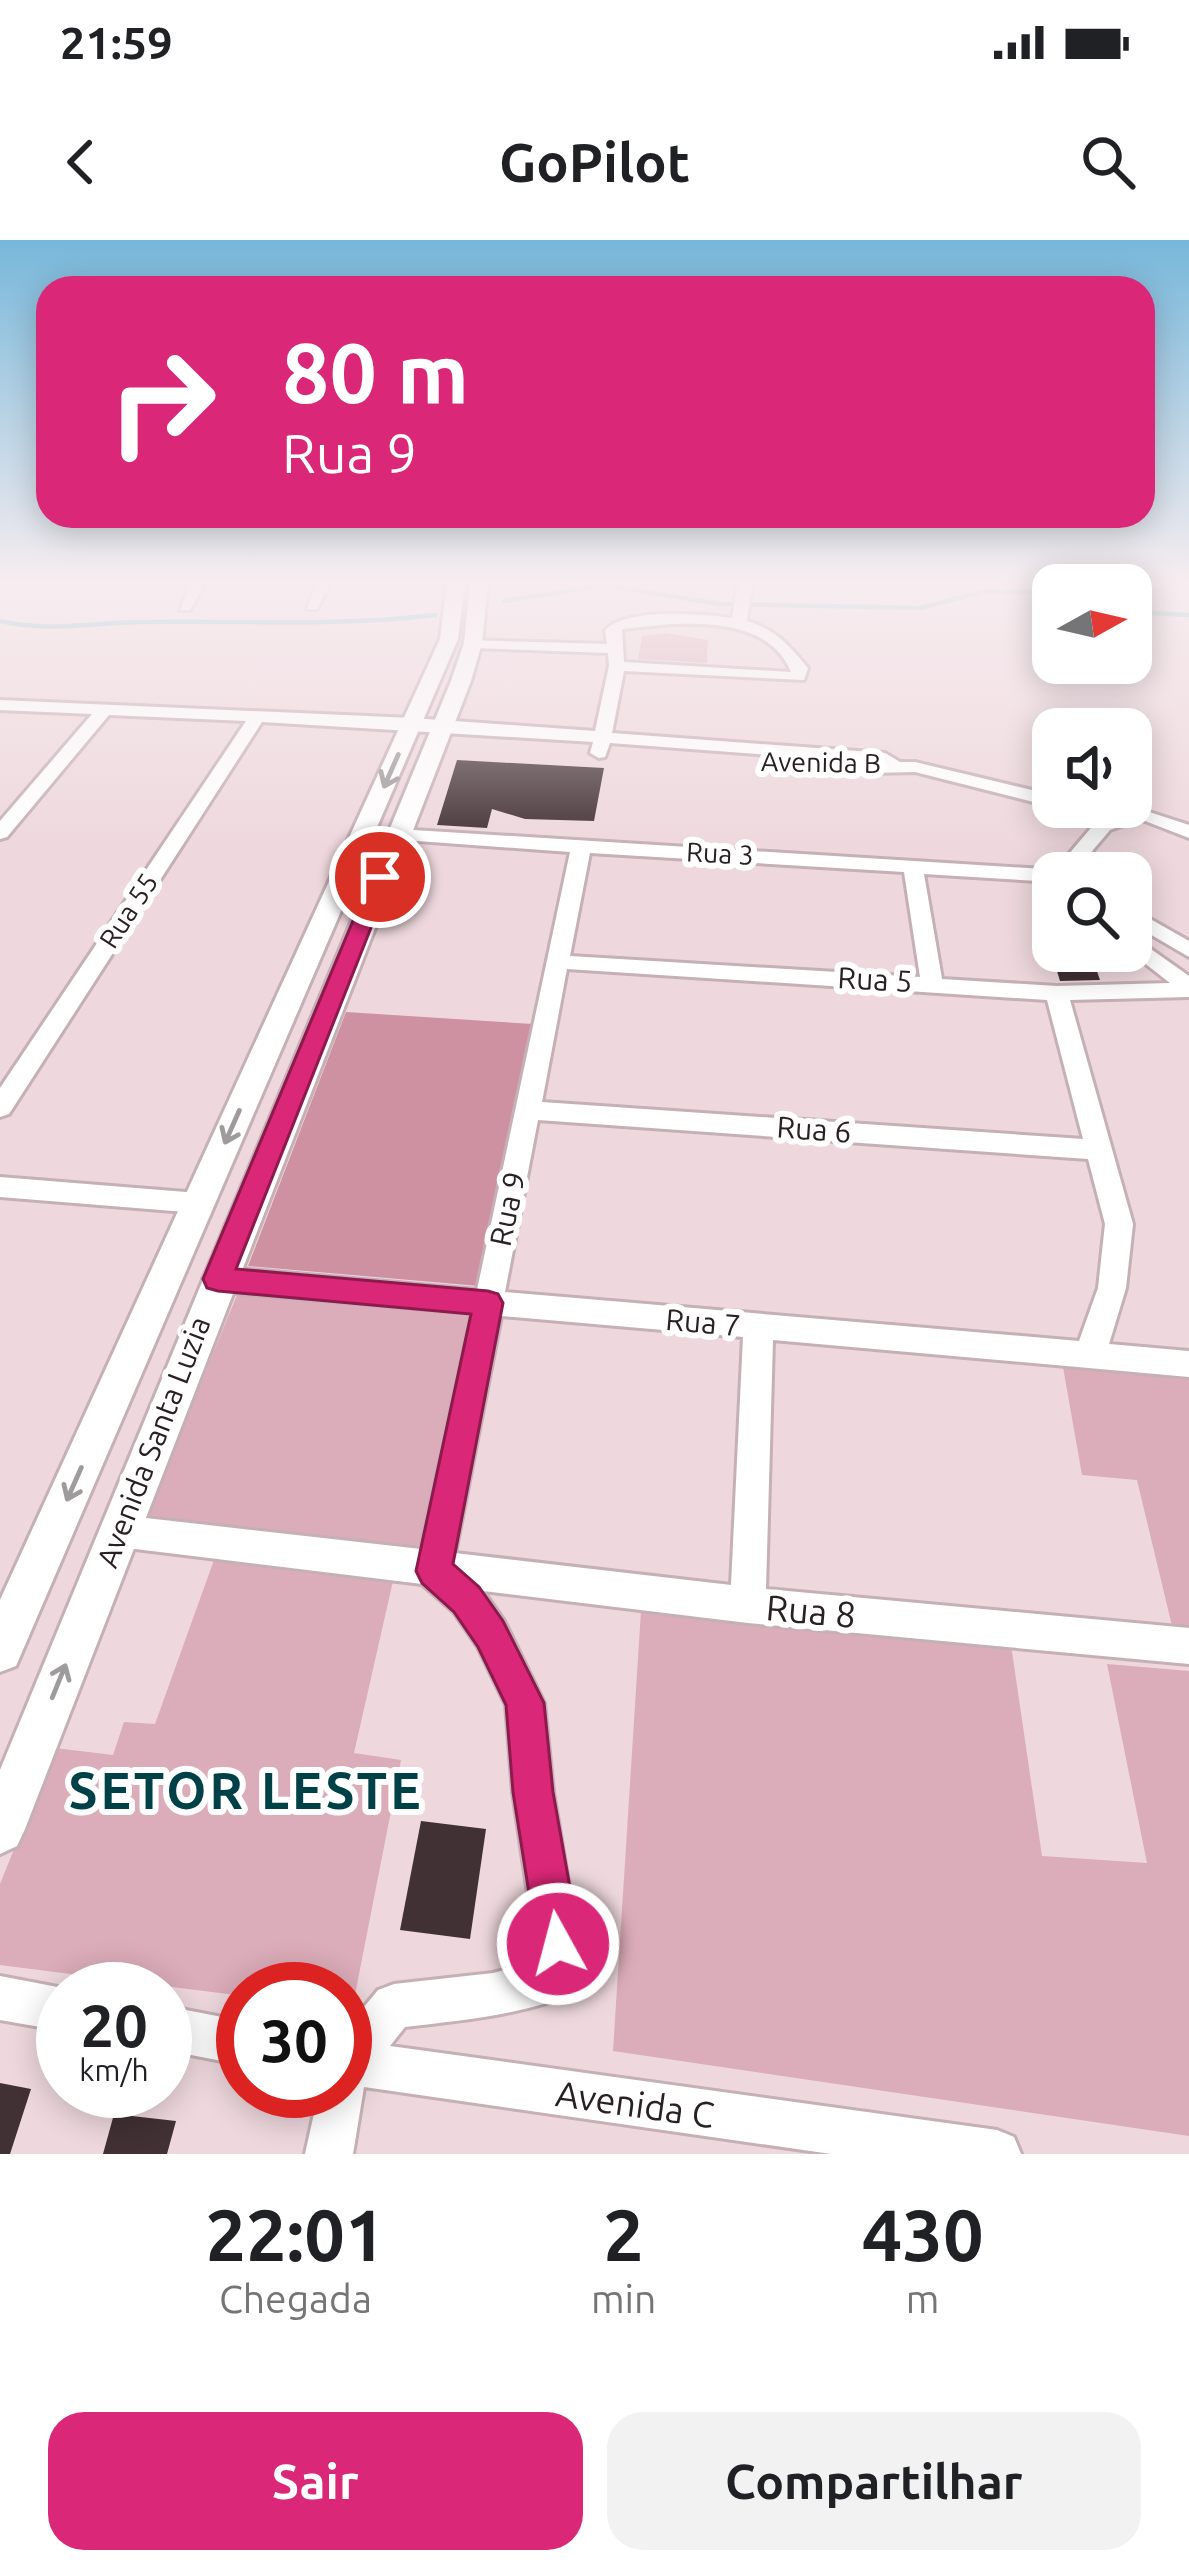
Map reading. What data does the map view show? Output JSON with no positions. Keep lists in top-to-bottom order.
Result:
{
  "streets": {
    "street": [
      "Avenida B",
      "Rua 3",
      "Rua 55",
      "Rua 5",
      "Rua 6",
      "Rua 9",
      "Rua 7",
      "Avenida Santa Luzia",
      "Rua 8",
      "Avenida C"
    ]
  },
  "crossings": [
    ["Avenida B", "Rua 55"],
    ["Avenida B", "Avenida Santa Luzia"],
    ["Rua 3", "Rua 9"],
    ["Rua 3", "Avenida Santa Luzia"],
    ["Rua 5", "Rua 9"],
    ["Rua 6", "Rua 9"],
    ["Rua 9", "Rua 7"],
    ["Rua 9", "Rua 8"],
    ["Rua 7", "Avenida Santa Luzia"],
    ["Avenida Santa Luzia", "Rua 8"]
  ],
  "districts": ["SETOR LESTE"],
  "north": "right",
  "page": {
    "status": "21:59",
    "header": "GoPilot",
    "turn": ["80 m", "Rua 9"],
    "speed": "20 km/h",
    "limit": "30",
    "eta": [
      "22:01",
      "Chegada",
      "2",
      "min",
      "430",
      "m"
    ],
    "buttons": ["Sair", "Compartilhar"]
  }
}
